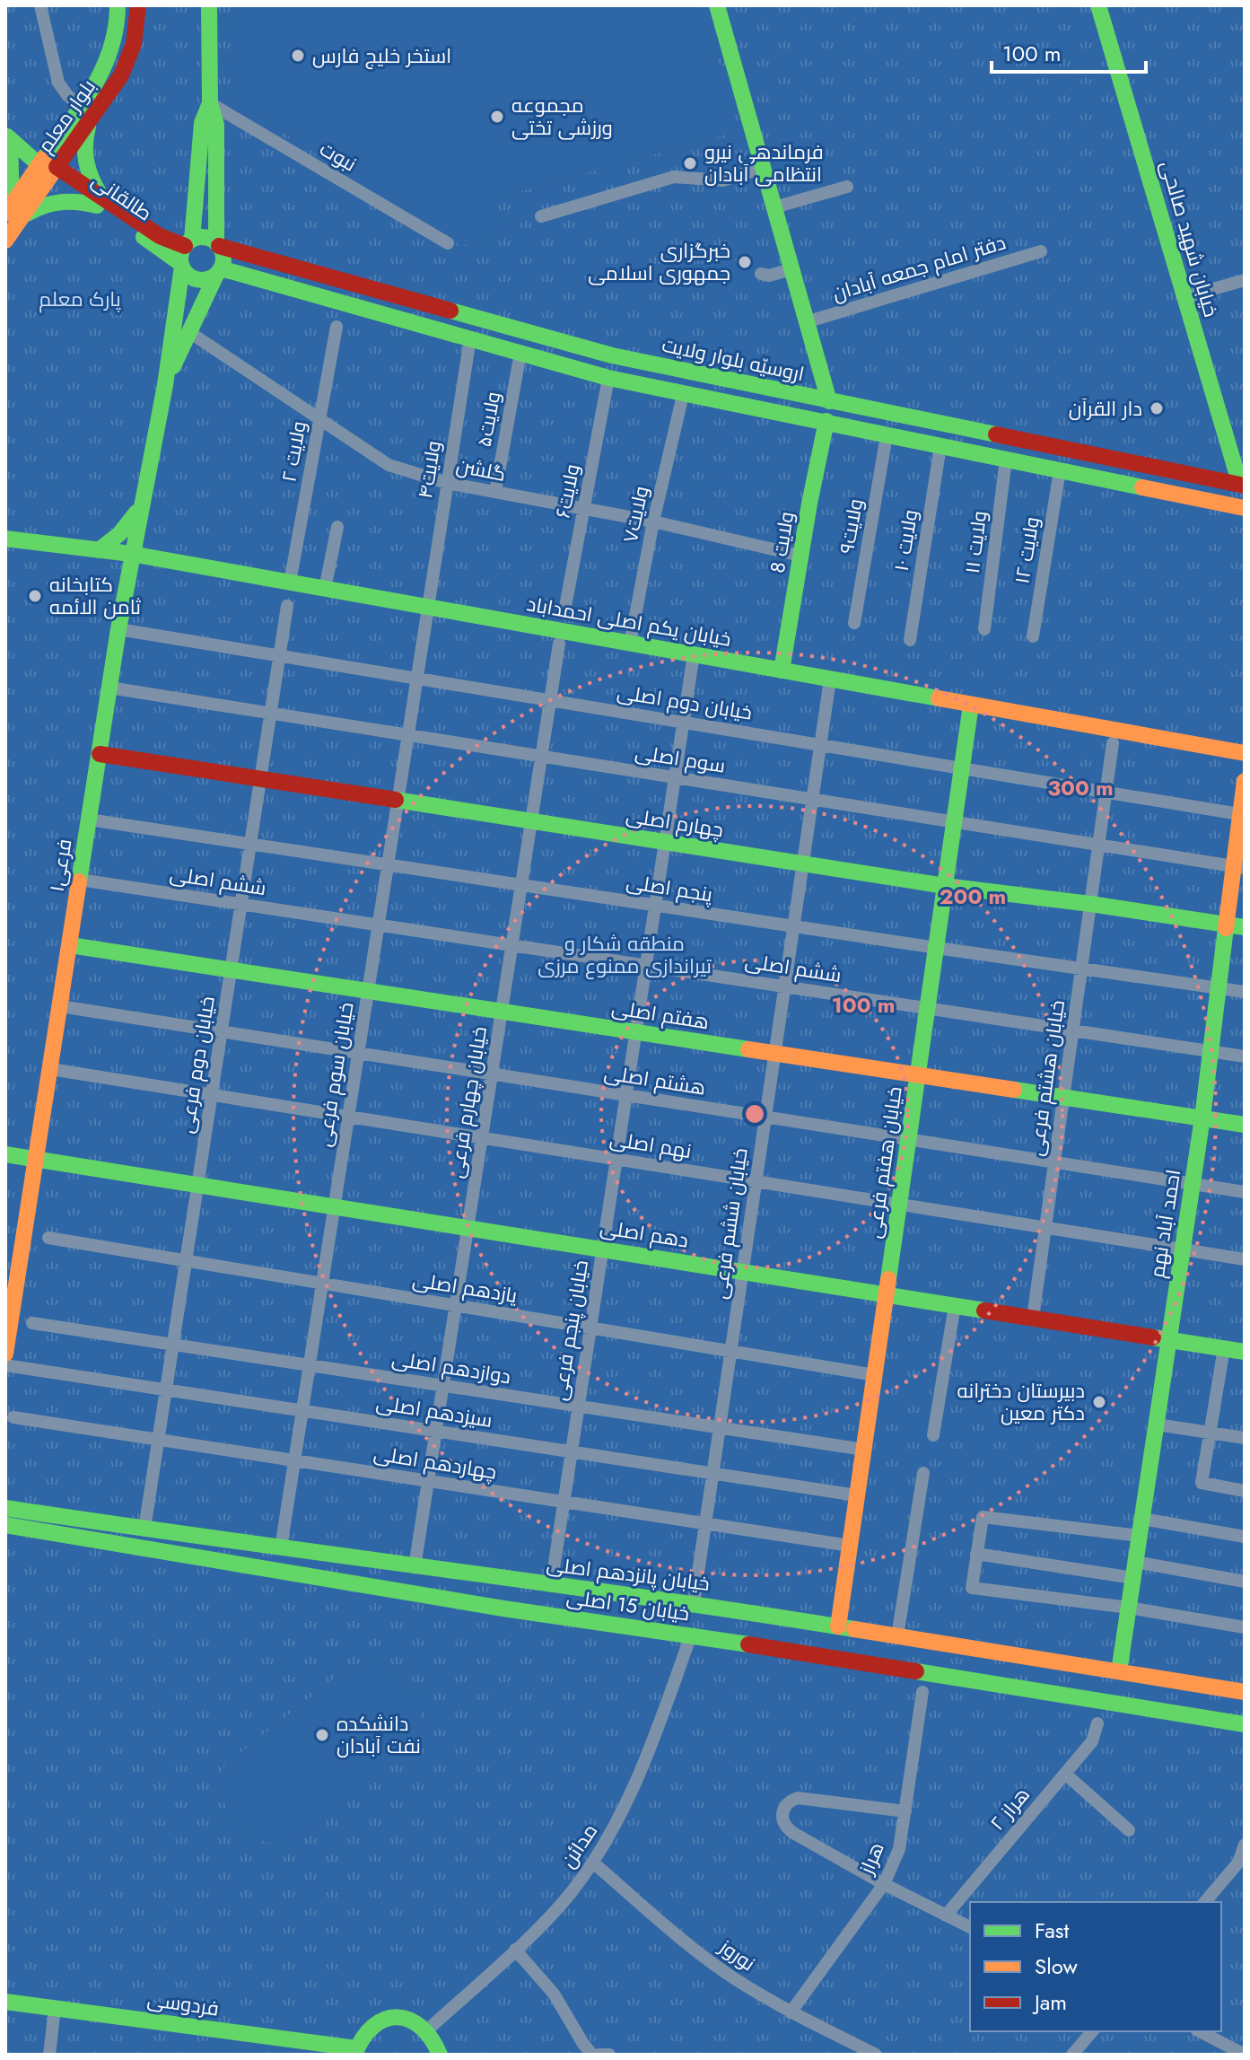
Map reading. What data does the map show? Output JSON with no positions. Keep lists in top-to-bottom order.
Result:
{
  "streets": {
    "main road": [
      "بلوار معلم",
      "طالقانی",
      "خیابان شهید صالحی",
      "اروسیّه بلوار ولایت",
      "ولایت 8",
      "خیابان یکم اصلی احمداباد",
      "چهارم اصلی",
      "فرعی۱",
      "هفتم اصلی",
      "خیابان هفتم فرعی",
      "احمد آباد نهم",
      "دهم اصلی",
      "خیابان پانزدهم اصلی",
      "خیابان 15 اصلی",
      "فردوسی"
    ],
    "street": [
      "نبوت",
      "دفتر امام جمعه آبادان",
      "ولایت۵",
      "ولایت ۲",
      "ولایت۴",
      "گلشن",
      "ولایت۶",
      "ولایت۷",
      "ولایت۹",
      "ولایت ۱۰",
      "ولایت ۱۱",
      "ولایت ۱۲",
      "خیابان دوم اصلی",
      "سوم اصلی",
      "ششم اصلی",
      "پنجم اصلی",
      "خیابان دوم فرعی",
      "خیابان سوم فرعی",
      "خیابان هشتم فرعی",
      "هشتم اصلی",
      "خیابان چهارم فرعی",
      "نهم اصلی",
      "خیابان ششم فرعی",
      "یازدهم اصلی",
      "خیابان پنجم فرعی",
      "دوازدهم اصلی",
      "سیزدهم اصلی",
      "چهاردهم اصلی",
      "هراز ۲",
      "مدائن",
      "هراز",
      "نوروز"
    ]
  },
  "crossings": [
    ["بلوار معلم", "طالقانی"],
    ["طالقانی", "اروسیّه بلوار ولایت"],
    ["خیابان شهید صالحی", "اروسیّه بلوار ولایت"],
    ["ولایت۵", "گلشن"],
    ["ولایت ۲", "گلشن"],
    ["ولایت ۲", "خیابان یکم اصلی احمداباد"],
    ["ولایت۴", "گلشن"],
    ["ولایت۴", "خیابان یکم اصلی احمداباد"],
    ["ولایت۴", "خیابان سوم فرعی"],
    ["گلشن", "ولایت۶"],
    ["گلشن", "ولایت۷"],
    ["گلشن", "ولایت 8"],
    ["ولایت۷", "خیابان یکم اصلی احمداباد"],
    ["ولایت 8", "خیابان یکم اصلی احمداباد"],
    ["خیابان یکم اصلی احمداباد", "فرعی۱"],
    ["خیابان یکم اصلی احمداباد", "خیابان سوم فرعی"],
    ["خیابان یکم اصلی احمداباد", "خیابان هفتم فرعی"],
    ["خیابان یکم اصلی احمداباد", "خیابان ششم فرعی"],
    ["خیابان یکم اصلی احمداباد", "خیابان پنجم فرعی"],
    ["خیابان دوم اصلی", "فرعی۱"],
    ["خیابان دوم اصلی", "خیابان دوم فرعی"],
    ["خیابان دوم اصلی", "خیابان سوم فرعی"],
    ["خیابان دوم اصلی", "خیابان هشتم فرعی"],
    ["خیابان دوم اصلی", "خیابان چهارم فرعی"],
    ["خیابان دوم اصلی", "خیابان هفتم فرعی"],
    ["خیابان دوم اصلی", "خیابان ششم فرعی"],
    ["خیابان دوم اصلی", "احمد آباد نهم"],
    ["خیابان دوم اصلی", "خیابان پنجم فرعی"],
    ["سوم اصلی", "فرعی۱"],
    ["سوم اصلی", "خیابان دوم فرعی"],
    ["سوم اصلی", "خیابان سوم فرعی"],
    ["سوم اصلی", "خیابان هشتم فرعی"],
    ["سوم اصلی", "خیابان چهارم فرعی"],
    ["سوم اصلی", "خیابان هفتم فرعی"],
    ["سوم اصلی", "خیابان ششم فرعی"],
    ["سوم اصلی", "احمد آباد نهم"],
    ["سوم اصلی", "خیابان پنجم فرعی"],
    ["چهارم اصلی", "فرعی۱"],
    ["چهارم اصلی", "خیابان دوم فرعی"],
    ["چهارم اصلی", "خیابان سوم فرعی"],
    ["چهارم اصلی", "خیابان هشتم فرعی"],
    ["چهارم اصلی", "خیابان چهارم فرعی"],
    ["چهارم اصلی", "خیابان هفتم فرعی"],
    ["چهارم اصلی", "خیابان ششم فرعی"],
    ["چهارم اصلی", "احمد آباد نهم"],
    ["چهارم اصلی", "خیابان پنجم فرعی"],
    ["فرعی۱", "ششم اصلی"],
    ["فرعی۱", "پنجم اصلی"],
    ["فرعی۱", "هفتم اصلی"],
    ["فرعی۱", "هشتم اصلی"],
    ["فرعی۱", "نهم اصلی"],
    ["فرعی۱", "دهم اصلی"],
    ["ششم اصلی", "خیابان دوم فرعی"],
    ["ششم اصلی", "خیابان سوم فرعی"],
    ["ششم اصلی", "خیابان هشتم فرعی"],
    ["ششم اصلی", "خیابان چهارم فرعی"],
    ["ششم اصلی", "خیابان هفتم فرعی"],
    ["ششم اصلی", "خیابان ششم فرعی"],
    ["ششم اصلی", "احمد آباد نهم"],
    ["ششم اصلی", "خیابان پنجم فرعی"],
    ["پنجم اصلی", "خیابان دوم فرعی"],
    ["پنجم اصلی", "خیابان سوم فرعی"],
    ["پنجم اصلی", "خیابان هشتم فرعی"],
    ["پنجم اصلی", "خیابان چهارم فرعی"],
    ["پنجم اصلی", "خیابان هفتم فرعی"],
    ["پنجم اصلی", "خیابان ششم فرعی"],
    ["پنجم اصلی", "احمد آباد نهم"],
    ["پنجم اصلی", "خیابان پنجم فرعی"],
    ["هفتم اصلی", "خیابان دوم فرعی"],
    ["هفتم اصلی", "خیابان سوم فرعی"],
    ["هفتم اصلی", "خیابان هشتم فرعی"],
    ["هفتم اصلی", "خیابان چهارم فرعی"],
    ["هفتم اصلی", "خیابان هفتم فرعی"],
    ["هفتم اصلی", "خیابان ششم فرعی"],
    ["هفتم اصلی", "احمد آباد نهم"],
    ["هفتم اصلی", "خیابان پنجم فرعی"],
    ["خیابان دوم فرعی", "هشتم اصلی"],
    ["خیابان دوم فرعی", "نهم اصلی"],
    ["خیابان دوم فرعی", "دهم اصلی"],
    ["خیابان دوم فرعی", "یازدهم اصلی"],
    ["خیابان دوم فرعی", "دوازدهم اصلی"],
    ["خیابان دوم فرعی", "سیزدهم اصلی"],
    ["خیابان دوم فرعی", "چهاردهم اصلی"],
    ["خیابان دوم فرعی", "خیابان پانزدهم اصلی"],
    ["خیابان سوم فرعی", "هشتم اصلی"],
    ["خیابان سوم فرعی", "نهم اصلی"],
    ["خیابان سوم فرعی", "دهم اصلی"],
    ["خیابان سوم فرعی", "یازدهم اصلی"],
    ["خیابان سوم فرعی", "دوازدهم اصلی"],
    ["خیابان سوم فرعی", "سیزدهم اصلی"],
    ["خیابان سوم فرعی", "چهاردهم اصلی"],
    ["خیابان سوم فرعی", "خیابان پانزدهم اصلی"],
    ["خیابان هشتم فرعی", "هشتم اصلی"],
    ["خیابان هشتم فرعی", "نهم اصلی"],
    ["خیابان هشتم فرعی", "دهم اصلی"],
    ["هشتم اصلی", "خیابان چهارم فرعی"],
    ["هشتم اصلی", "خیابان هفتم فرعی"],
    ["هشتم اصلی", "خیابان ششم فرعی"],
    ["هشتم اصلی", "احمد آباد نهم"],
    ["هشتم اصلی", "خیابان پنجم فرعی"],
    ["خیابان چهارم فرعی", "نهم اصلی"],
    ["خیابان چهارم فرعی", "دهم اصلی"],
    ["خیابان چهارم فرعی", "یازدهم اصلی"],
    ["خیابان چهارم فرعی", "دوازدهم اصلی"],
    ["خیابان چهارم فرعی", "سیزدهم اصلی"],
    ["خیابان چهارم فرعی", "چهاردهم اصلی"],
    ["خیابان چهارم فرعی", "خیابان پانزدهم اصلی"],
    ["نهم اصلی", "خیابان هفتم فرعی"],
    ["نهم اصلی", "خیابان ششم فرعی"],
    ["نهم اصلی", "احمد آباد نهم"],
    ["نهم اصلی", "خیابان پنجم فرعی"],
    ["خیابان هفتم فرعی", "دهم اصلی"],
    ["خیابان هفتم فرعی", "یازدهم اصلی"],
    ["خیابان هفتم فرعی", "دوازدهم اصلی"],
    ["خیابان هفتم فرعی", "سیزدهم اصلی"],
    ["خیابان هفتم فرعی", "چهاردهم اصلی"],
    ["خیابان هفتم فرعی", "خیابان پانزدهم اصلی"],
    ["خیابان ششم فرعی", "دهم اصلی"],
    ["خیابان ششم فرعی", "یازدهم اصلی"],
    ["خیابان ششم فرعی", "دوازدهم اصلی"],
    ["خیابان ششم فرعی", "سیزدهم اصلی"],
    ["خیابان ششم فرعی", "چهاردهم اصلی"],
    ["خیابان ششم فرعی", "خیابان پانزدهم اصلی"],
    ["احمد آباد نهم", "دهم اصلی"],
    ["احمد آباد نهم", "خیابان پانزدهم اصلی"],
    ["دهم اصلی", "خیابان پنجم فرعی"],
    ["یازدهم اصلی", "خیابان پنجم فرعی"],
    ["خیابان پنجم فرعی", "دوازدهم اصلی"],
    ["خیابان پنجم فرعی", "سیزدهم اصلی"],
    ["خیابان پنجم فرعی", "چهاردهم اصلی"],
    ["خیابان پنجم فرعی", "خیابان پانزدهم اصلی"],
    ["خیابان 15 اصلی", "مدائن"],
    ["مدائن", "نوروز"],
    ["هراز", "نوروز"]
  ],
  "parks": ["پارک معلم", "منطقه شکار و تیراندازی ممنوع مرزی"],
  "places": [
    "استخر خلیج فارس",
    "مجموعه ورزشی تختی",
    "فرماندهی نیرو انتظامی آبادان",
    "خبرگزاری جمهوری اسلامی",
    "دار القرآن",
    "کتابخانه ثامن الائمه",
    "دبیرستان دخترانه دکتر معین",
    "دانشکده نفت آبادان"
  ],
  "legend": ["Fast", "Slow", "Jam"],
  "scale_bar": "100 m",
  "rings": ["300 m", "200 m", "100 m"]
}
